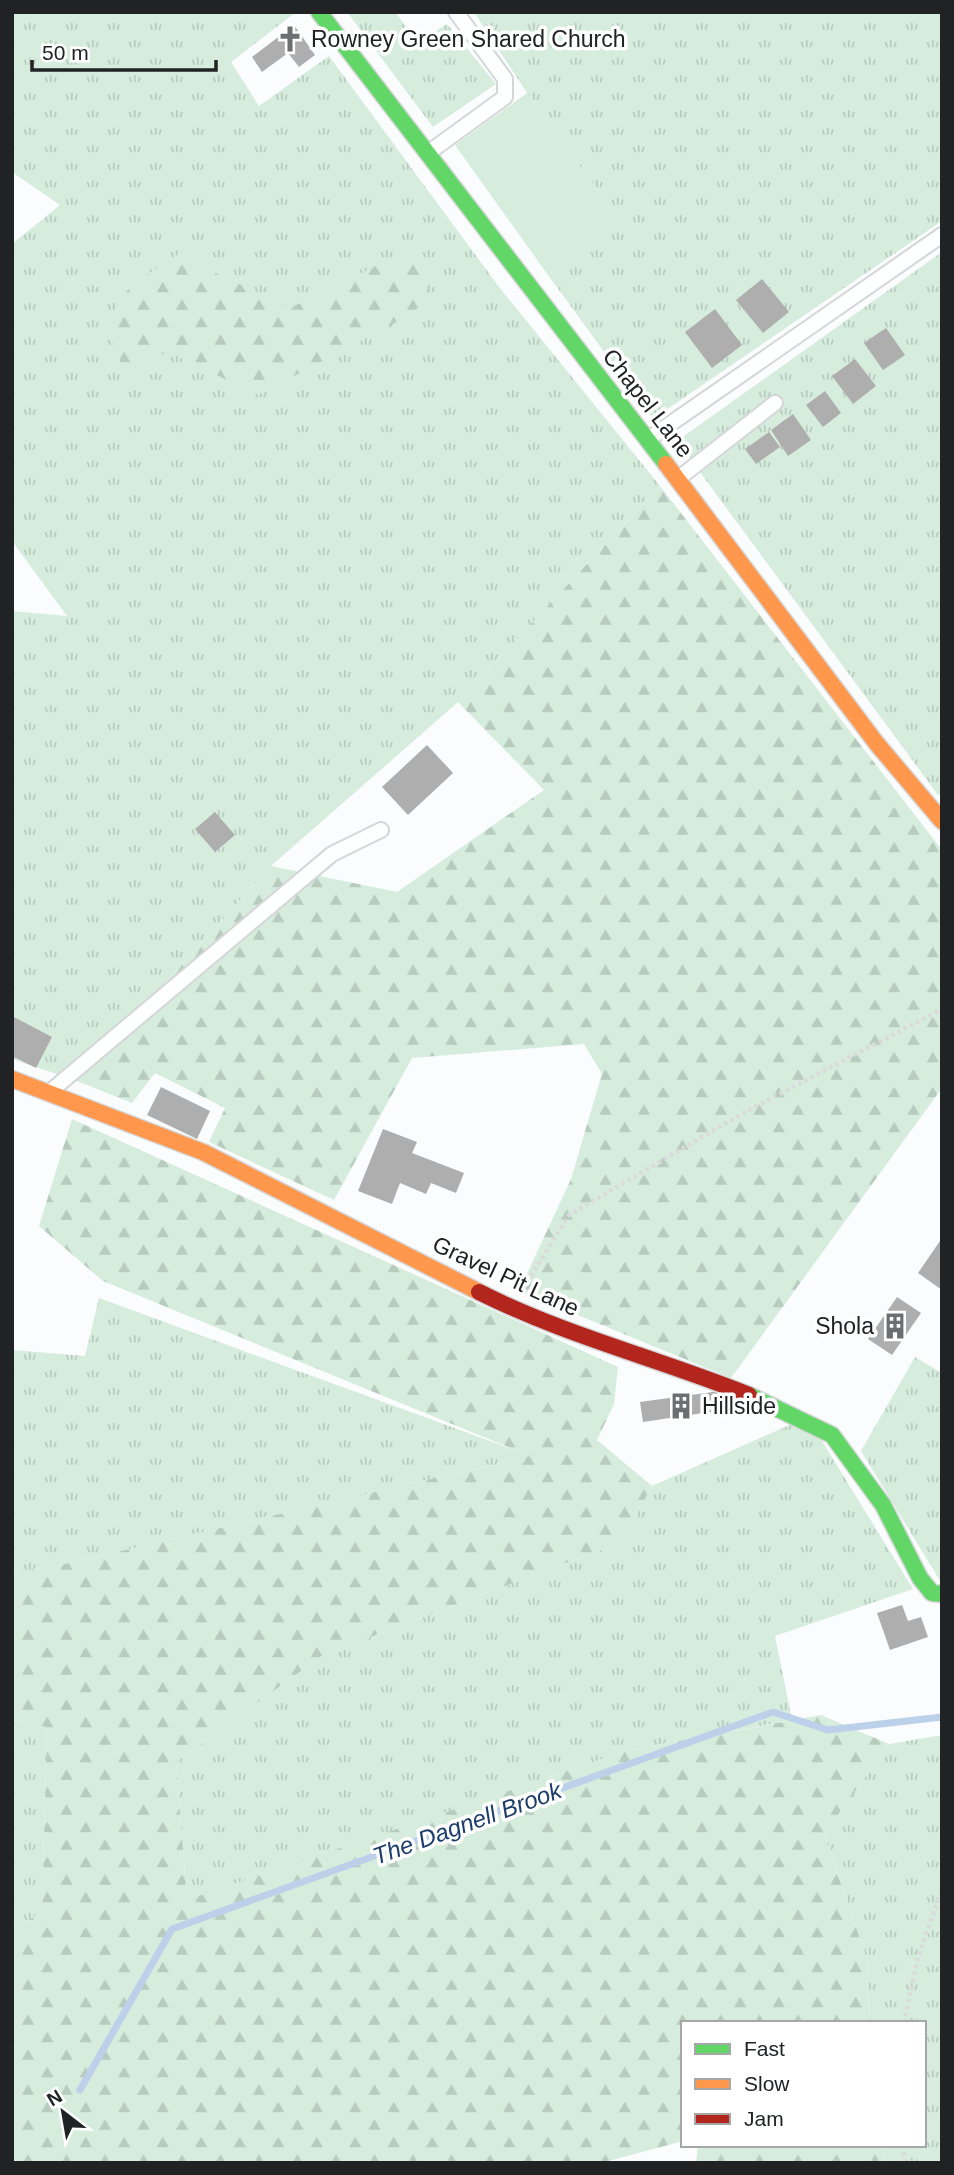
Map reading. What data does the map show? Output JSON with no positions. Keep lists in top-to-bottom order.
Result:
{
  "streets": {
    "street": ["Chapel Lane", "Gravel Pit Lane"]
  },
  "water": ["The Dagnell Brook"],
  "places": {
    "church": ["Rowney Green Shared Church"],
    "building": ["Shola", "Hillside"]
  },
  "legend": ["Fast", "Slow", "Jam"],
  "scale_bar": "50 m",
  "north": "top left"
}
